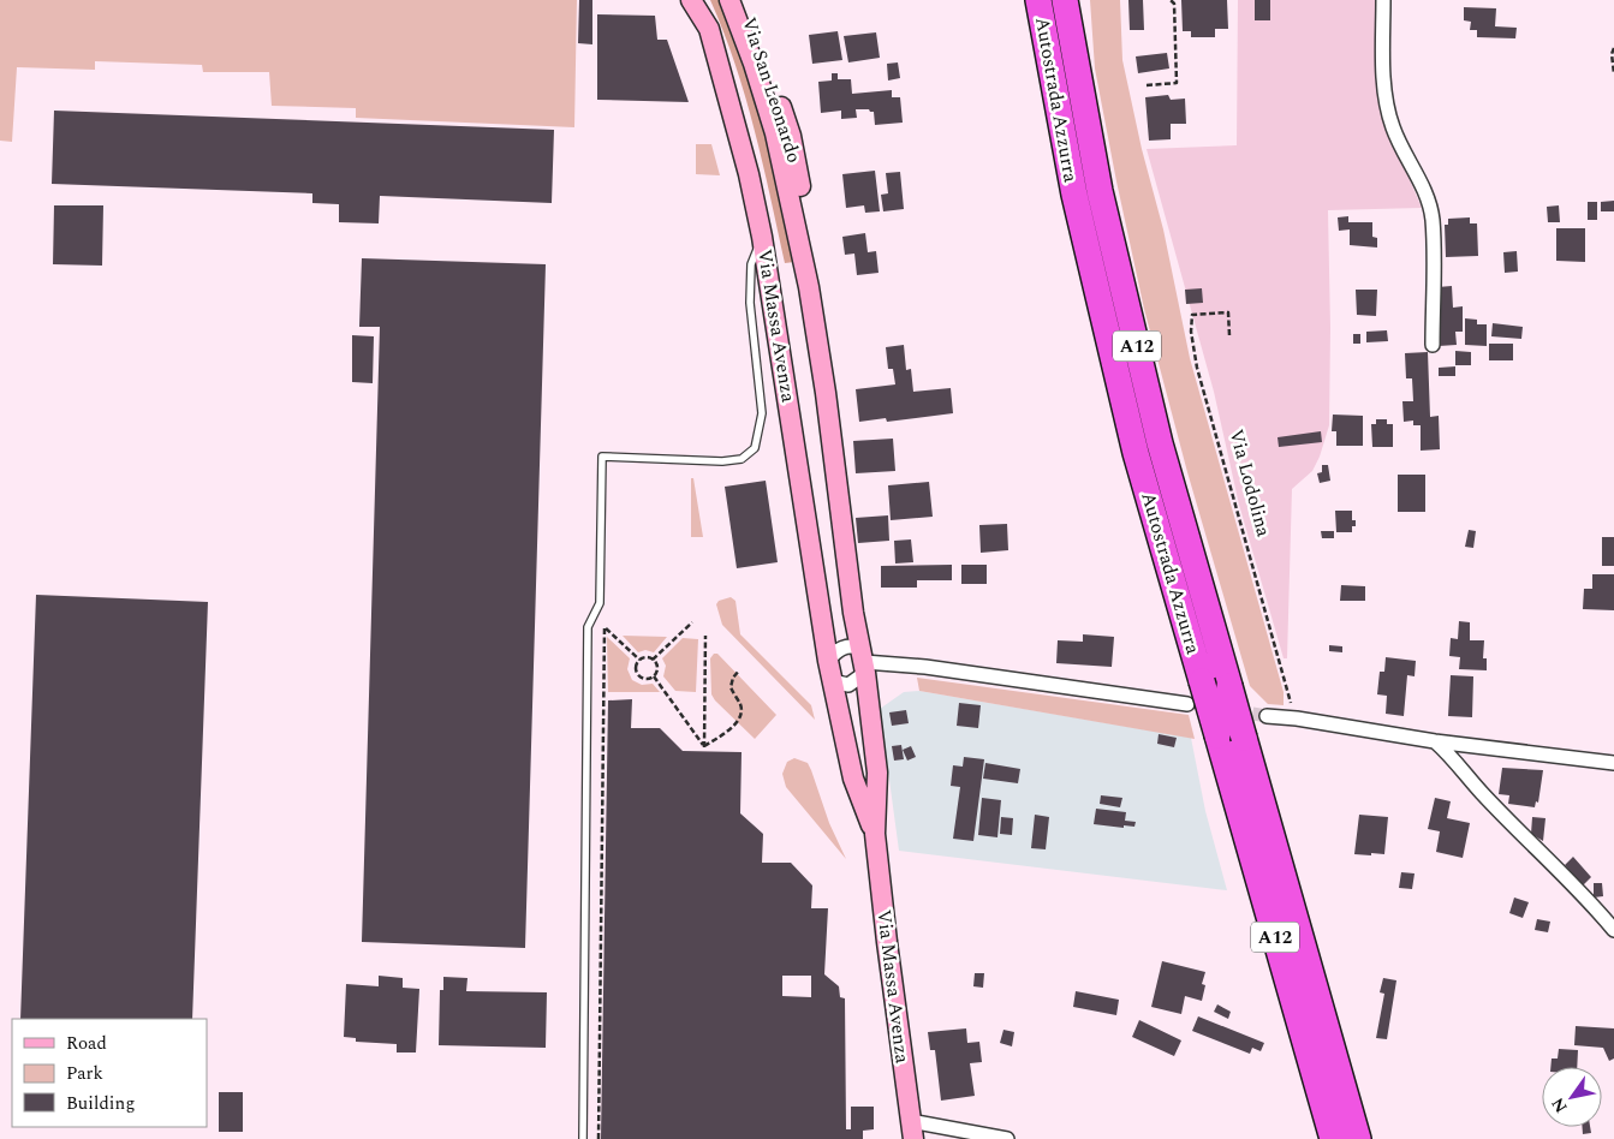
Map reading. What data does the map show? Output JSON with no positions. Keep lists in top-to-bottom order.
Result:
{
  "streets": {
    "highway": ["Autostrada Azzurra", "A12"],
    "main road": ["Via San Leonardo", "Via Massa Avenza"],
    "path": ["Via Lodolina"]
  },
  "crossings": [
    ["Via San Leonardo", "Via Massa Avenza"]
  ],
  "legend": ["Road", "Park", "Building"],
  "north": "bottom left"
}
